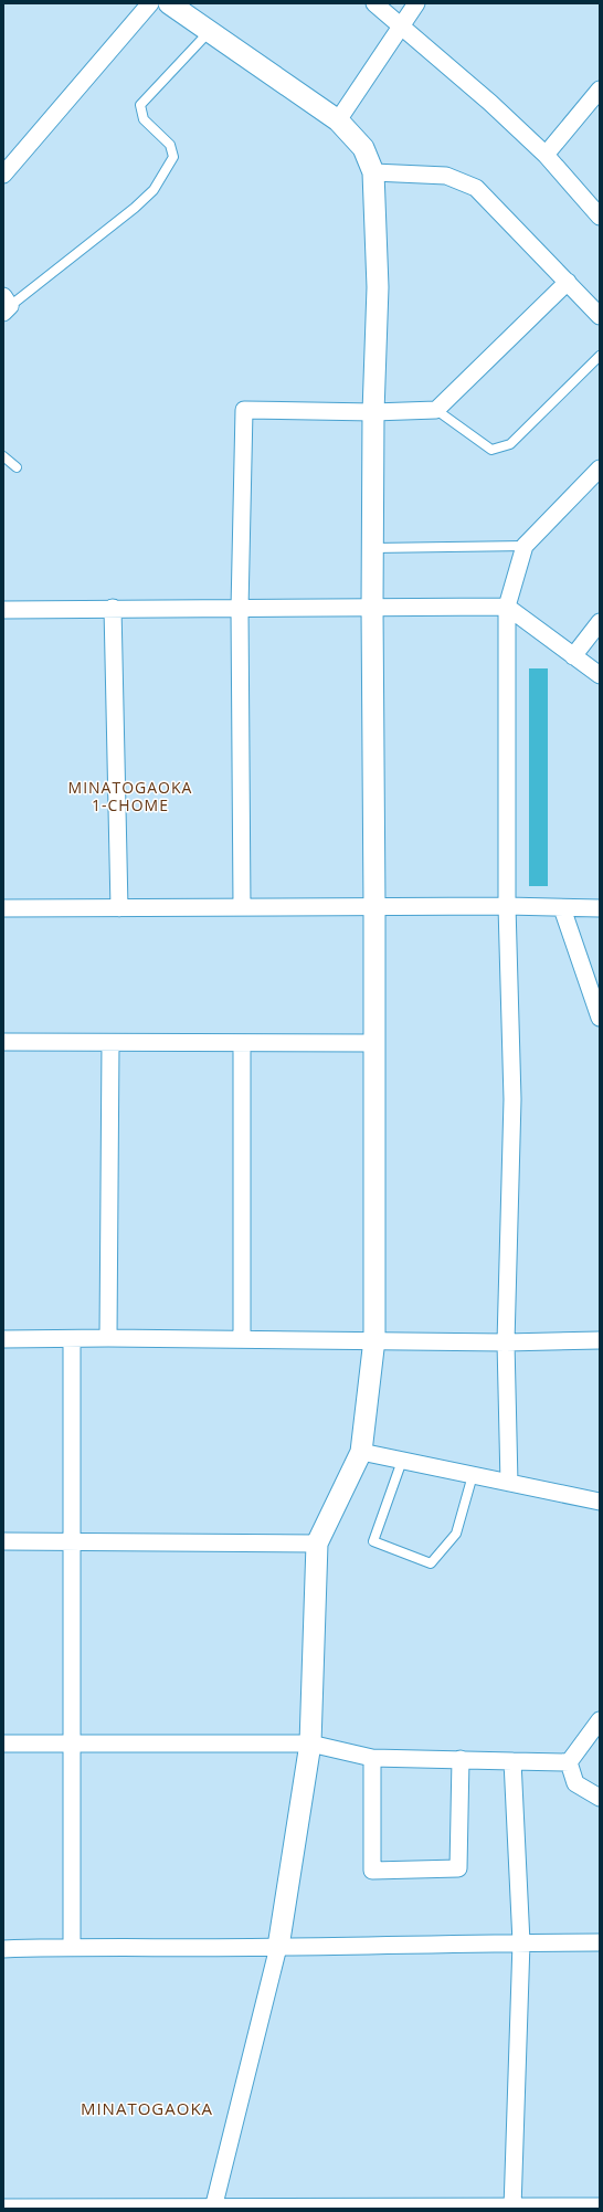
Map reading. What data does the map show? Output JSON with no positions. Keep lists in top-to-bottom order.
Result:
{
  "districts": ["MINATOGAOKA 1-CHOME", "MINATOGAOKA"]
}
